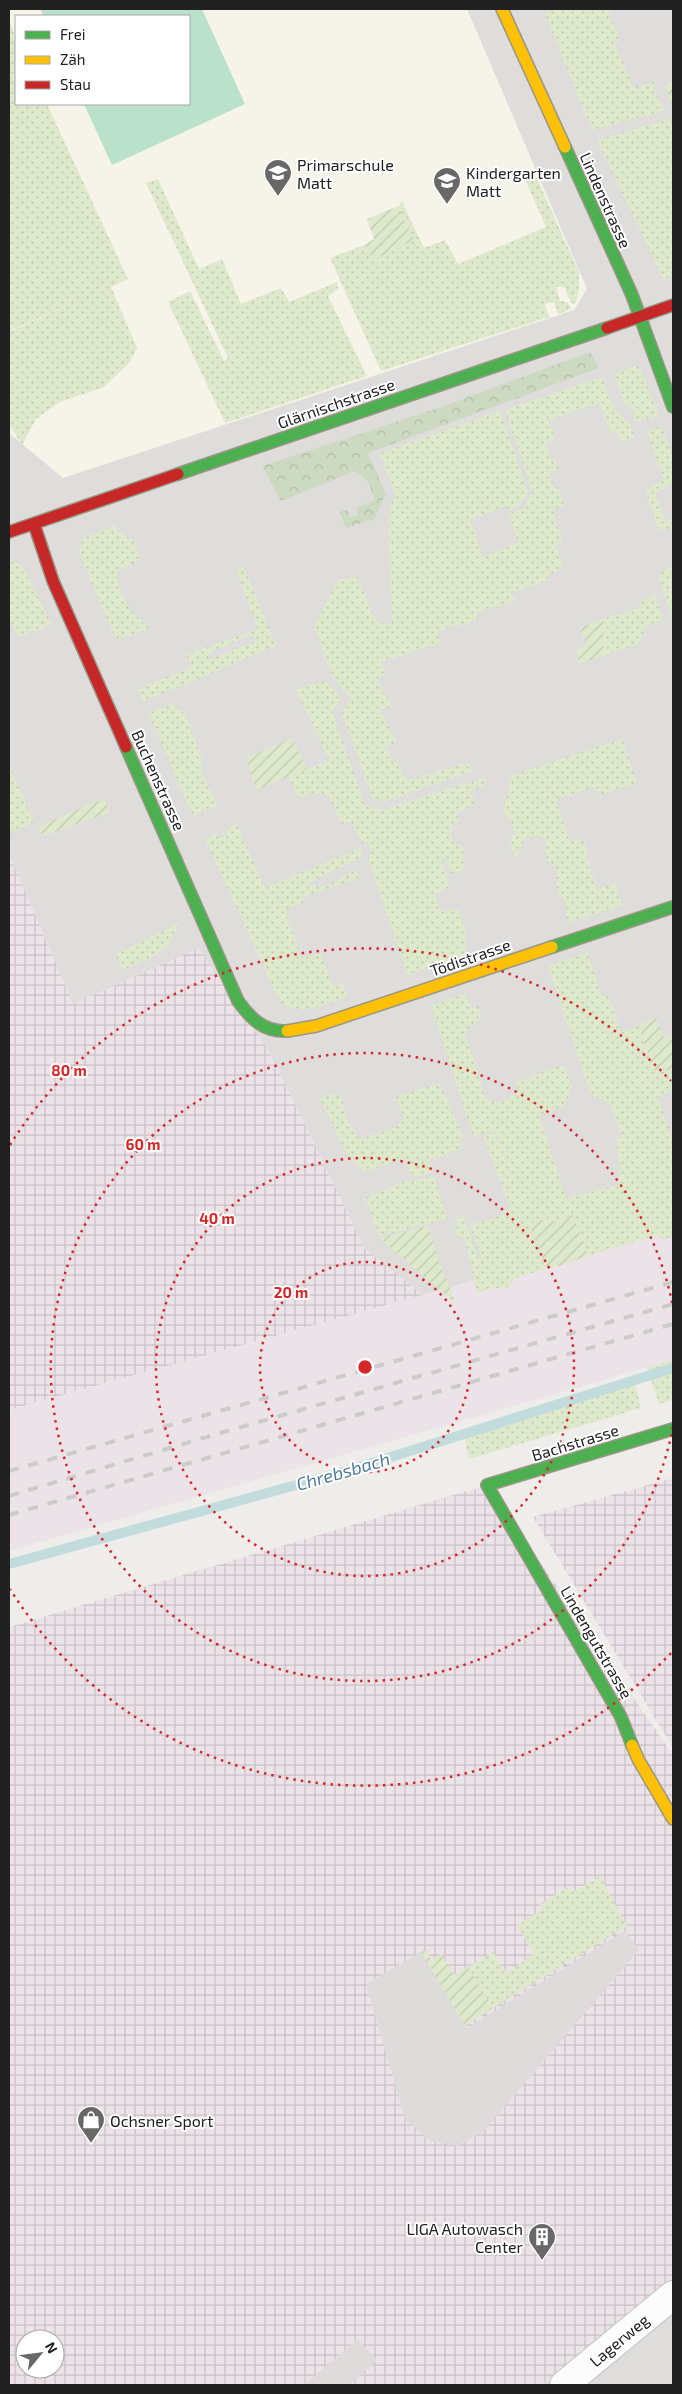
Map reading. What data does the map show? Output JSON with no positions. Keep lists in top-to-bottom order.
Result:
{
  "streets": {
    "street": [
      "Lindenstrasse",
      "Glärnischstrasse",
      "Buchenstrasse",
      "Tödistrasse",
      "Bachstrasse",
      "Lindengutstrasse",
      "Lagerweg"
    ]
  },
  "crossings": [
    ["Lindenstrasse", "Glärnischstrasse"],
    ["Glärnischstrasse", "Buchenstrasse"],
    ["Buchenstrasse", "Tödistrasse"],
    ["Bachstrasse", "Lindengutstrasse"]
  ],
  "water": ["Chrebsbach"],
  "places": {
    "school or university": ["Primarschule Matt", "Kindergarten Matt"],
    "shop": ["Ochsner Sport"],
    "building": ["LIGA Autowasch Center"]
  },
  "legend": ["Frei", "Zäh", "Stau"],
  "north": "top right",
  "rings": [
    "80 m",
    "60 m",
    "40 m",
    "20 m"
  ]
}
